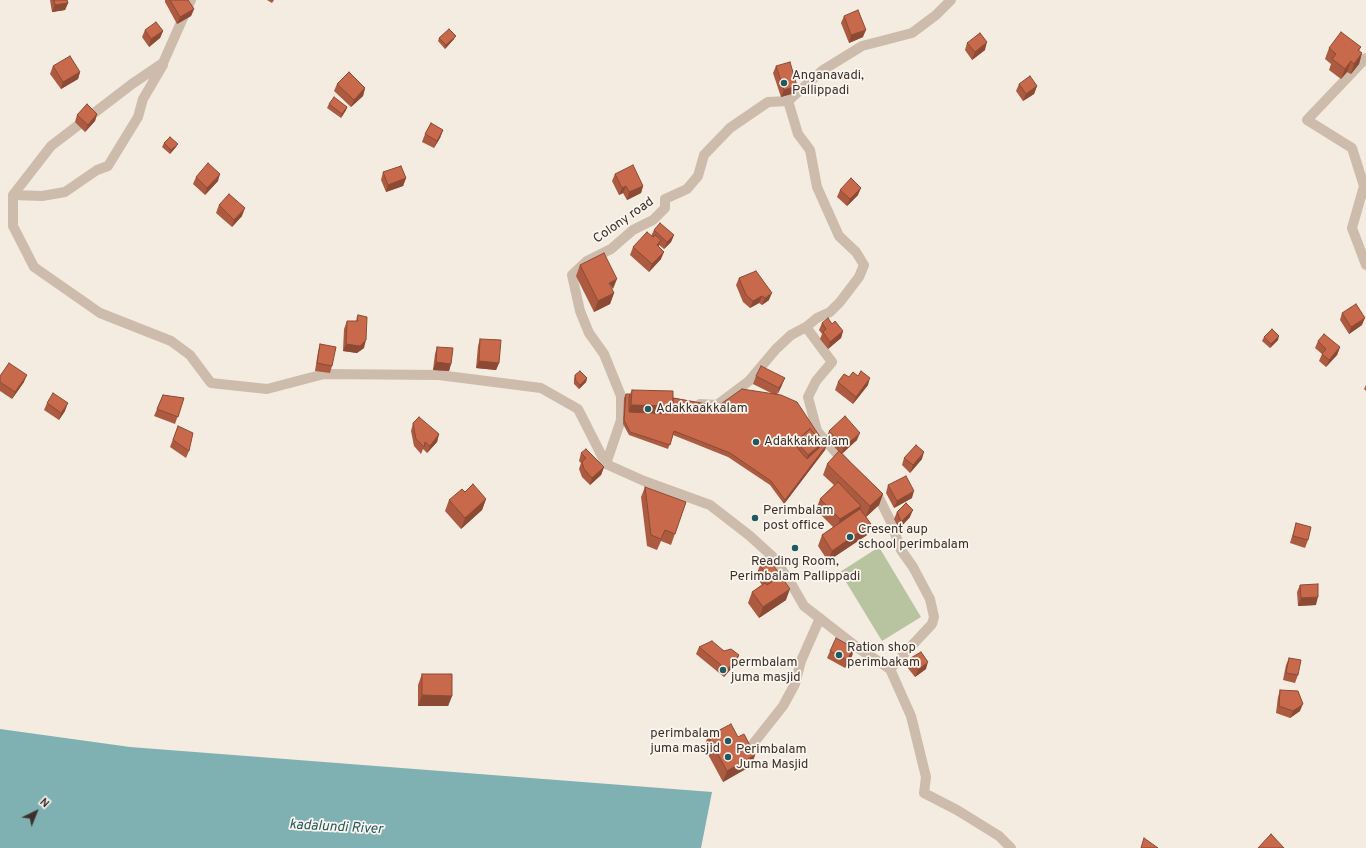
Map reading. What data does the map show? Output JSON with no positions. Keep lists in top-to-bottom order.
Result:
{
  "streets": {
    "street": ["Colony road"]
  },
  "water": ["kadalundi River"],
  "places": [
    "Anganavadi, Pallippadi",
    "Adakkaakkalam",
    "Adakkakkalam",
    "Perimbalam post office",
    "Cresent aup school perimbalam",
    "Reading Room, Perimbalam Pallippadi",
    "Ration shop perimbakam",
    "permbalam juma masjid",
    "perimbalam juma masjid",
    "Perimbalam Juma Masjid"
  ],
  "north": "top right"
}
